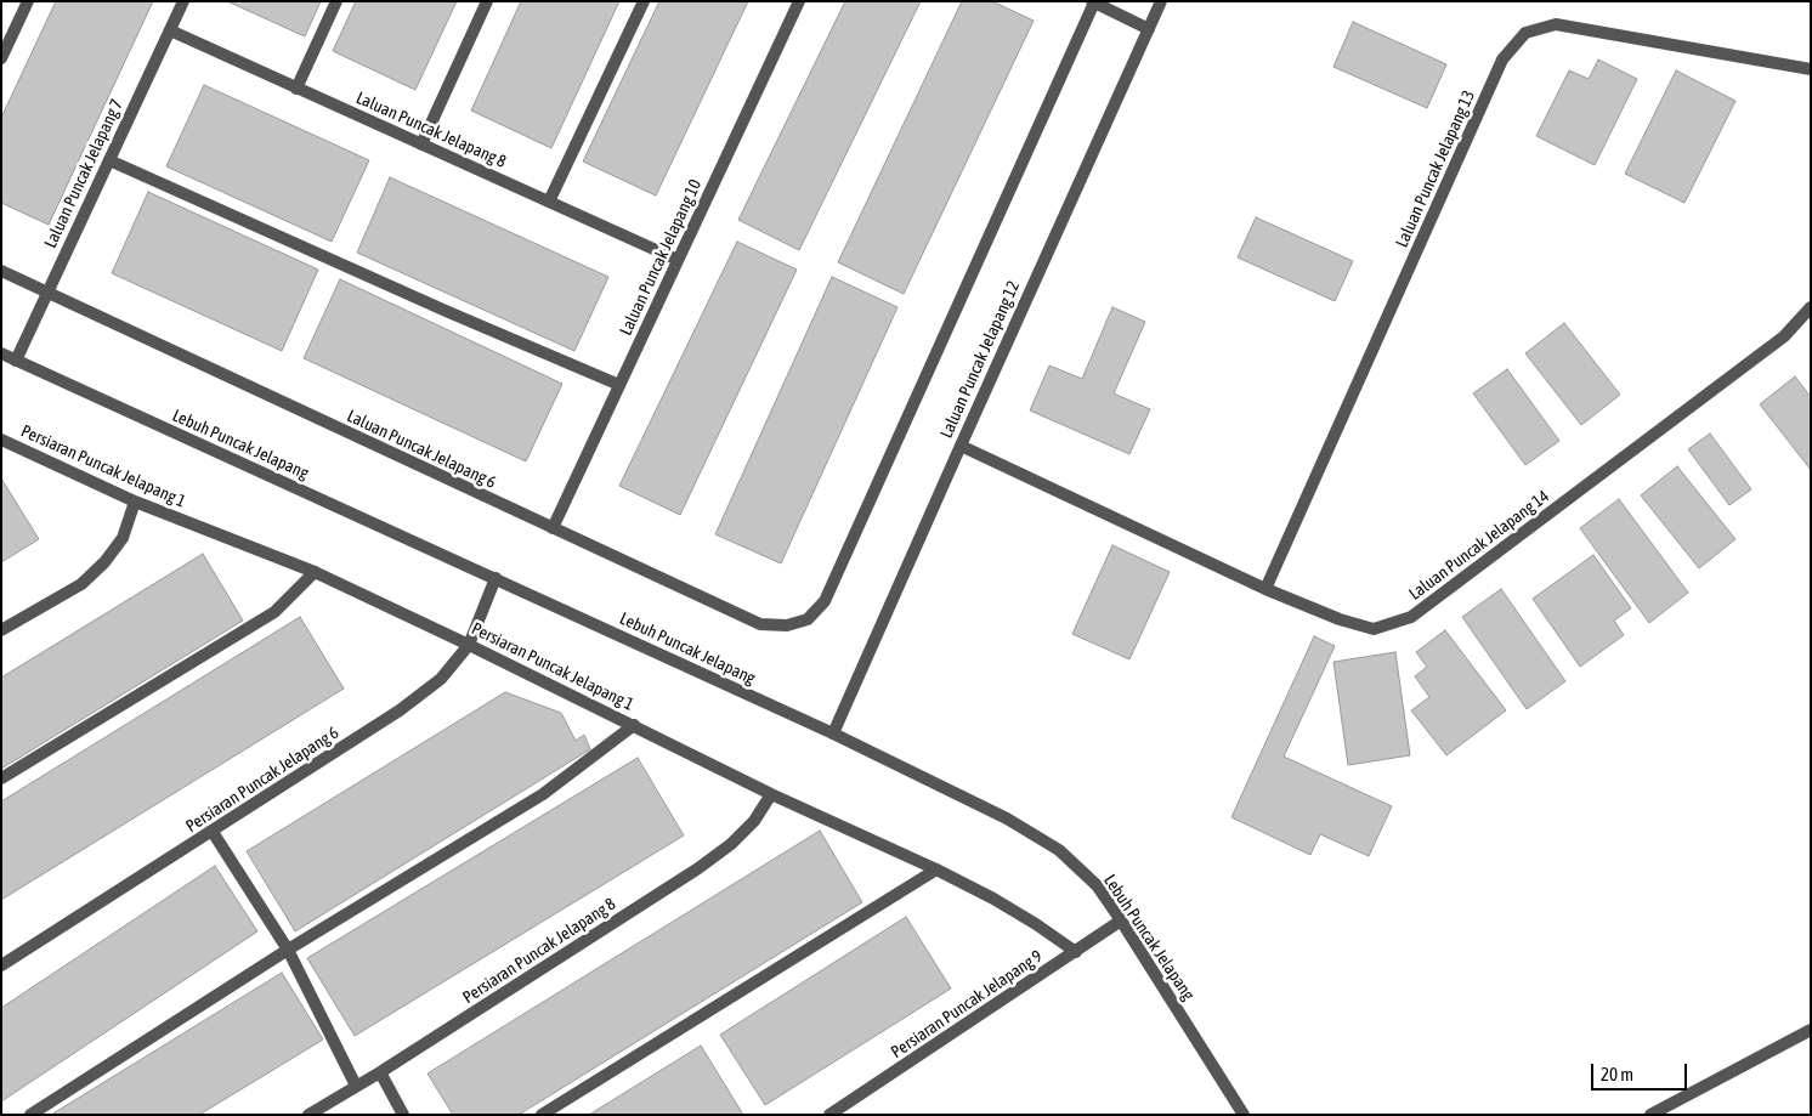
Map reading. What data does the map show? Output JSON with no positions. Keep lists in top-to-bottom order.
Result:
{
  "streets": {
    "street": [
      "Laluan Puncak Jelapang 8",
      "Laluan Puncak Jelapang 13",
      "Laluan Puncak Jelapang 7",
      "Laluan Puncak Jelapang 10",
      "Laluan Puncak Jelapang 12",
      "Lebuh Puncak Jelapang",
      "Laluan Puncak Jelapang 6",
      "Persiaran Puncak Jelapang 1",
      "Laluan Puncak Jelapang 14",
      "Persiaran Puncak Jelapang 6",
      "Persiaran Puncak Jelapang 8",
      "Persiaran Puncak Jelapang 9"
    ]
  },
  "crossings": [
    ["Laluan Puncak Jelapang 8", "Laluan Puncak Jelapang 7"],
    ["Laluan Puncak Jelapang 8", "Laluan Puncak Jelapang 10"],
    ["Laluan Puncak Jelapang 13", "Laluan Puncak Jelapang 14"],
    ["Laluan Puncak Jelapang 7", "Lebuh Puncak Jelapang"],
    ["Laluan Puncak Jelapang 7", "Laluan Puncak Jelapang 6"],
    ["Laluan Puncak Jelapang 10", "Laluan Puncak Jelapang 6"],
    ["Laluan Puncak Jelapang 12", "Lebuh Puncak Jelapang"],
    ["Laluan Puncak Jelapang 12", "Laluan Puncak Jelapang 14"],
    ["Lebuh Puncak Jelapang", "Persiaran Puncak Jelapang 6"],
    ["Lebuh Puncak Jelapang", "Persiaran Puncak Jelapang 9"],
    ["Persiaran Puncak Jelapang 1", "Persiaran Puncak Jelapang 6"],
    ["Persiaran Puncak Jelapang 1", "Persiaran Puncak Jelapang 8"],
    ["Persiaran Puncak Jelapang 1", "Persiaran Puncak Jelapang 9"]
  ],
  "scale_bar": "20 m"
}
